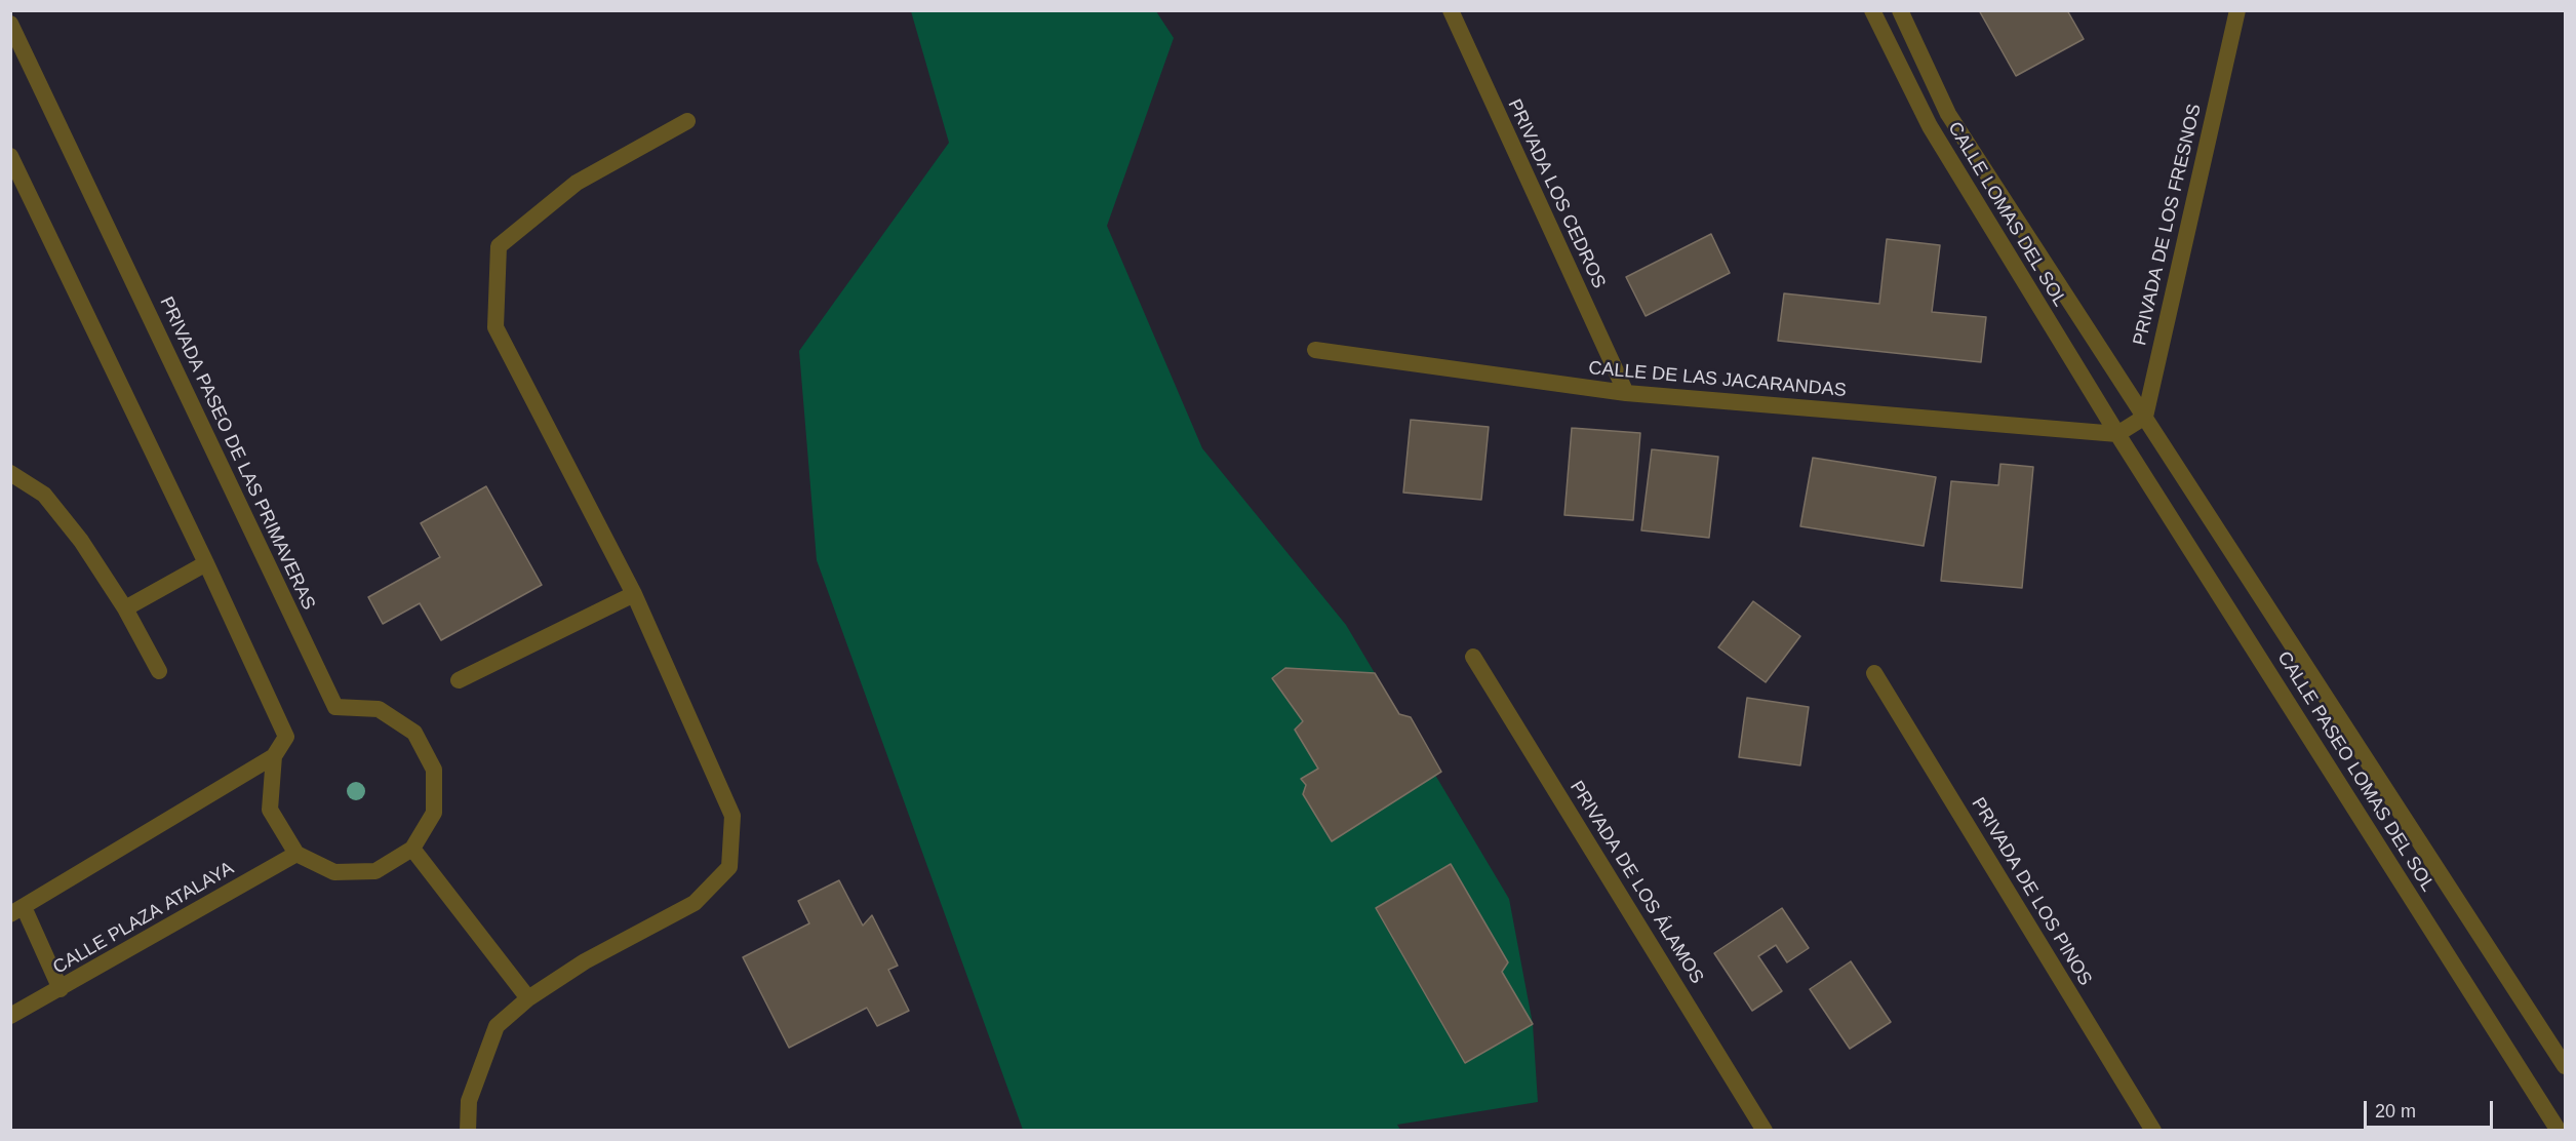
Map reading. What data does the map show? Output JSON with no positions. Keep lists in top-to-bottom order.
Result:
{
  "streets": {
    "street": [
      "PRIVADA LOS CEDROS",
      "CALLE LOMAS DEL SOL",
      "PRIVADA DE LOS FRESNOS",
      "CALLE DE LAS JACARANDAS",
      "PRIVADA PASEO DE LAS PRIMAVERAS",
      "CALLE PASEO LOMAS DEL SOL",
      "PRIVADA DE LOS ÁLAMOS",
      "PRIVADA DE LOS PINOS",
      "CALLE PLAZA ATALAYA"
    ]
  },
  "crossings": [
    ["PRIVADA LOS CEDROS", "CALLE DE LAS JACARANDAS"],
    ["CALLE LOMAS DEL SOL", "PRIVADA DE LOS FRESNOS"],
    ["CALLE LOMAS DEL SOL", "CALLE DE LAS JACARANDAS"],
    ["CALLE LOMAS DEL SOL", "CALLE PASEO LOMAS DEL SOL"],
    ["PRIVADA DE LOS FRESNOS", "CALLE PASEO LOMAS DEL SOL"],
    ["CALLE DE LAS JACARANDAS", "CALLE PASEO LOMAS DEL SOL"],
    ["PRIVADA PASEO DE LAS PRIMAVERAS", "CALLE PLAZA ATALAYA"]
  ],
  "scale_bar": "20 m"
}
